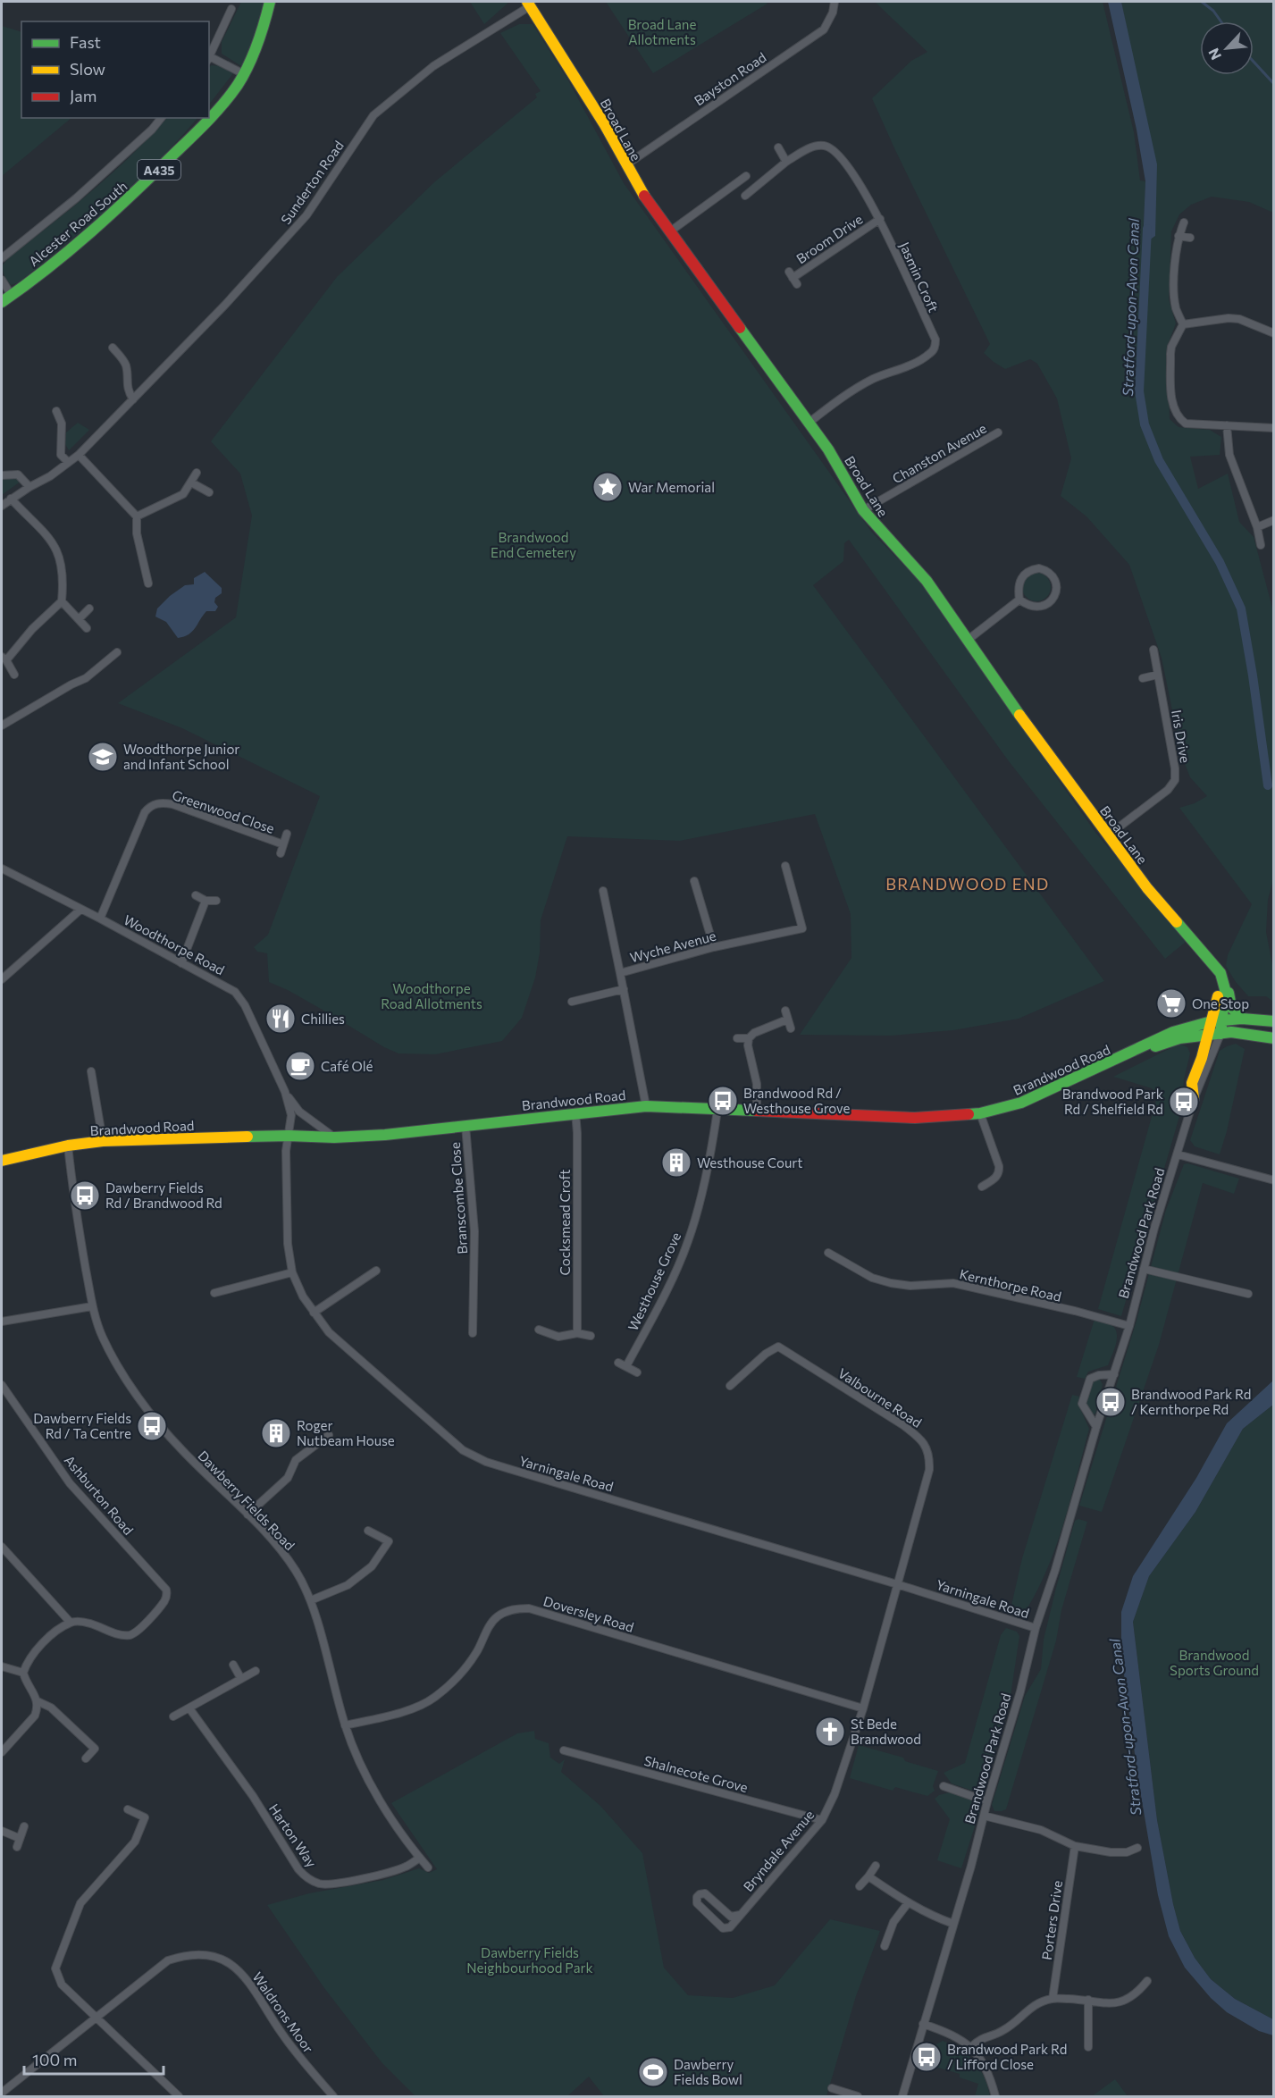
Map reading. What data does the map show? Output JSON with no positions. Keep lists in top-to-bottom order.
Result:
{
  "streets": {
    "main road": [
      "Broad Lane",
      "A435",
      "Alcester Road South",
      "Brandwood Road",
      "Brandwood Park Road"
    ],
    "street": [
      "Bayston Road",
      "Sunderton Road",
      "Broom Drive",
      "Jasmin Croft",
      "Chanston Avenue",
      "Iris Drive",
      "Greenwood Close",
      "Woodthorpe Road",
      "Wyche Avenue",
      "Branscombe Close",
      "Cocksmead Croft",
      "Westhouse Grove",
      "Kernthorpe Road",
      "Valbourne Road",
      "Yarningale Road",
      "Ashburton Road",
      "Dawberry Fields Road",
      "Doversley Road",
      "Shalnecote Grove",
      "Harton Way",
      "Bryndale Avenue",
      "Porters Drive",
      "Waldrons Moor"
    ]
  },
  "crossings": [
    ["Bayston Road", "Broad Lane"],
    ["Broad Lane", "Sunderton Road"],
    ["Broad Lane", "Jasmin Croft"],
    ["Broad Lane", "Chanston Avenue"],
    ["Broad Lane", "Iris Drive"],
    ["Broom Drive", "Jasmin Croft"],
    ["Greenwood Close", "Woodthorpe Road"],
    ["Woodthorpe Road", "Brandwood Road"],
    ["Woodthorpe Road", "Yarningale Road"],
    ["Wyche Avenue", "Brandwood Road"],
    ["Brandwood Road", "Branscombe Close"],
    ["Brandwood Road", "Cocksmead Croft"],
    ["Brandwood Road", "Brandwood Park Road"],
    ["Brandwood Road", "Westhouse Grove"],
    ["Brandwood Road", "Yarningale Road"],
    ["Brandwood Road", "Dawberry Fields Road"],
    ["Brandwood Park Road", "Kernthorpe Road"],
    ["Brandwood Park Road", "Yarningale Road"],
    ["Valbourne Road", "Yarningale Road"],
    ["Valbourne Road", "Bryndale Avenue"],
    ["Yarningale Road", "Bryndale Avenue"],
    ["Dawberry Fields Road", "Doversley Road"],
    ["Dawberry Fields Road", "Harton Way"],
    ["Doversley Road", "Bryndale Avenue"],
    ["Shalnecote Grove", "Bryndale Avenue"]
  ],
  "districts": ["BRANDWOOD END"],
  "water": ["Stratford-upon-Avon Canal"],
  "parks": [
    "Broad Lane Allotments",
    "Brandwood End Cemetery",
    "Woodthorpe Road Allotments",
    "Brandwood Sports Ground",
    "Dawberry Fields Neighbourhood Park"
  ],
  "places": {
    "place": ["War Memorial"],
    "school or university": ["Woodthorpe Junior and Infant School"],
    "supermarket": ["One Stop"],
    "restaurant": ["Chillies"],
    "cafe": ["Café Olé"],
    "bus stop": [
      "Brandwood Rd / Westhouse Grove",
      "Brandwood Park Rd / Shelfield Rd",
      "Dawberry Fields Rd / Brandwood Rd",
      "Brandwood Park Rd / Kernthorpe Rd",
      "Dawberry Fields Rd / Ta Centre",
      "Brandwood Park Rd / Lifford Close"
    ],
    "building": ["Westhouse Court", "Roger Nutbeam House"],
    "church": ["St Bede Brandwood"],
    "sports": ["Dawberry Fields Bowl"]
  },
  "legend": ["Fast", "Slow", "Jam"],
  "scale_bar": "100 m",
  "north": "bottom left"
}
